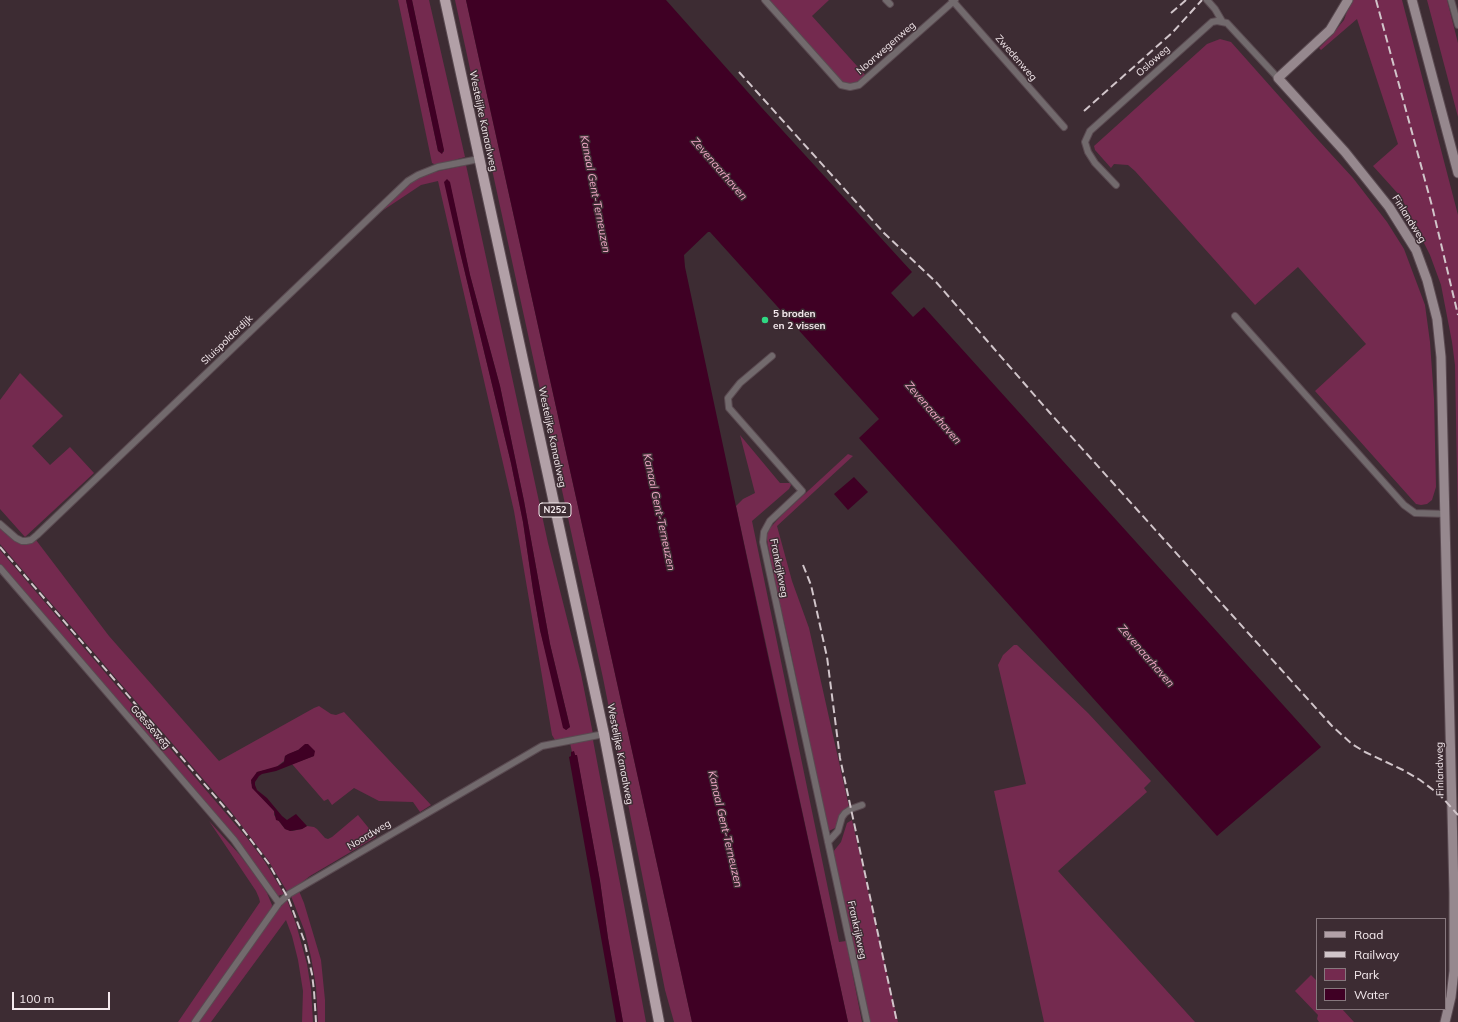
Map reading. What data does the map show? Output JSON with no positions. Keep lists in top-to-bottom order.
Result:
{
  "streets": {
    "main road": ["Westelijke Kanaalweg", "N252"],
    "street": [
      "Noorwegenweg",
      "Zwedenweg",
      "Osloweg",
      "Finlandweg",
      "Sluispolderdijk",
      "Frankrijkweg",
      "Goesseweg",
      "Noordweg"
    ]
  },
  "crossings": [
    ["Noorwegenweg", "Zwedenweg"],
    ["Westelijke Kanaalweg", "Sluispolderdijk"],
    ["Westelijke Kanaalweg", "Noordweg"],
    ["Goesseweg", "Noordweg"]
  ],
  "water": ["Zevenaarhaven", "Kanaal Gent-Terneuzen"],
  "places": ["5 broden en 2 vissen"],
  "legend": [
    "Road",
    "Railway",
    "Park",
    "Water"
  ],
  "scale_bar": "100 m"
}
